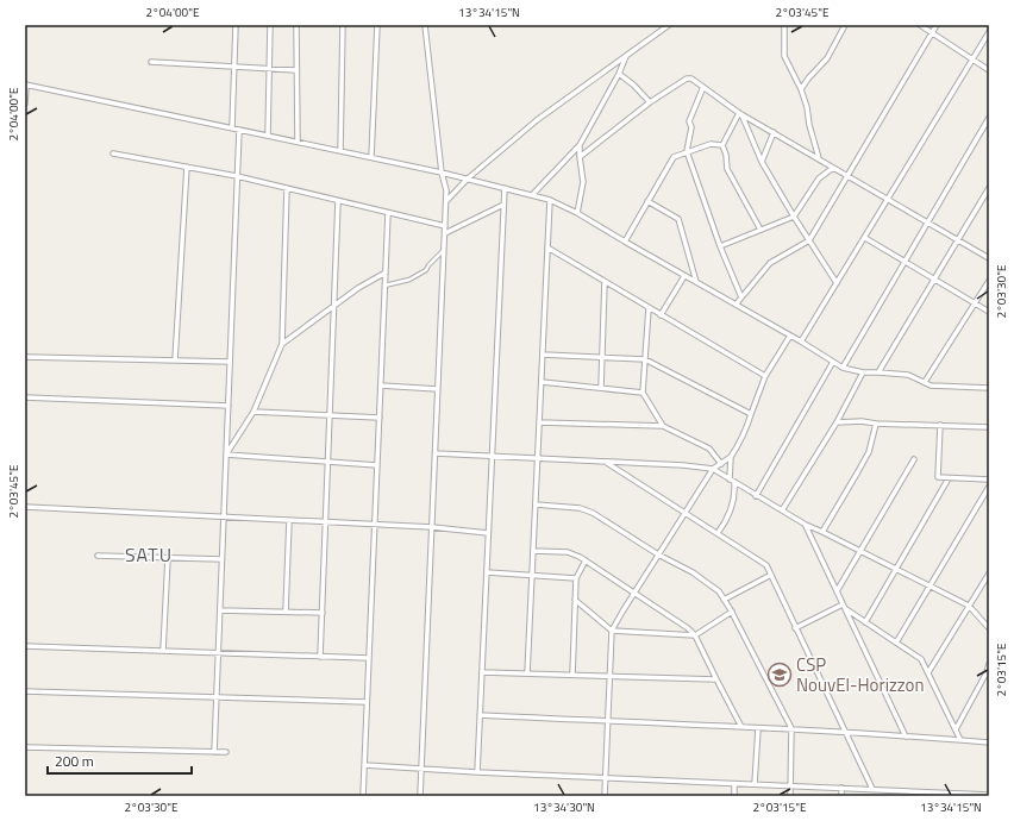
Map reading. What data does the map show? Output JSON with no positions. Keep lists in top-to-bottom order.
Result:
{
  "districts": ["SATU"],
  "places": {
    "school or university": ["CSP NouvEl-Horizzon"]
  },
  "scale_bar": "200 m",
  "coordinates": [
    "2°04'00\"E",
    "13°34'15\"N",
    "2°03'45\"E",
    "2°03'30\"E",
    "2°03'15\"E",
    "13°34'30\"N"
  ]
}
